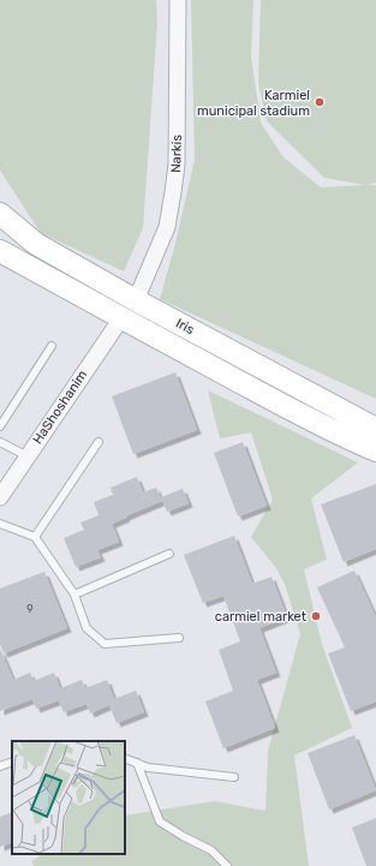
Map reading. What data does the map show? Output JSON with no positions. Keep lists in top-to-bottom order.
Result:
{
  "streets": {
    "street": ["Narkis", "Iris", "HaShoshanim"]
  },
  "crossings": [
    ["Narkis", "Iris"],
    ["Iris", "HaShoshanim"]
  ],
  "places": ["Karmiel municipal stadium", "carmiel market"],
  "house_numbers": ["9"]
}
